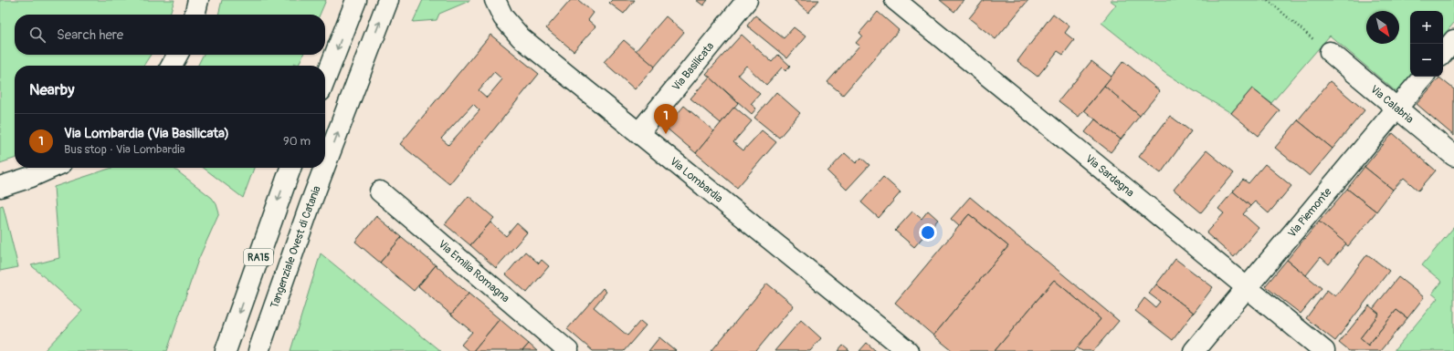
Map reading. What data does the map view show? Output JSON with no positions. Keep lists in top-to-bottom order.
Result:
{
  "streets": {
    "main road": [
      "Via Basilicata",
      "Via Calabria",
      "Via Sardegna",
      "Via Lombardia",
      "Via Piemonte",
      "Tangenziale Ovest di Catania",
      "RA15",
      "Via Emilia Romagna"
    ]
  },
  "crossings": [
    ["Via Basilicata", "Via Lombardia"],
    ["Via Calabria", "Via Piemonte"],
    ["Via Sardegna", "Via Piemonte"]
  ],
  "north": "bottom right",
  "page": {
    "map_buttons": ["+", "−"],
    "search": "Search here",
    "heading": "Nearby",
    "pins": "1",
    "list": [
      {
        "mark": "1",
        "name": "Via Lombardia (Via Basilicata)",
        "note": "Bus stop · Via Lombardia",
        "value": "90 m"
      }
    ]
  }
}
